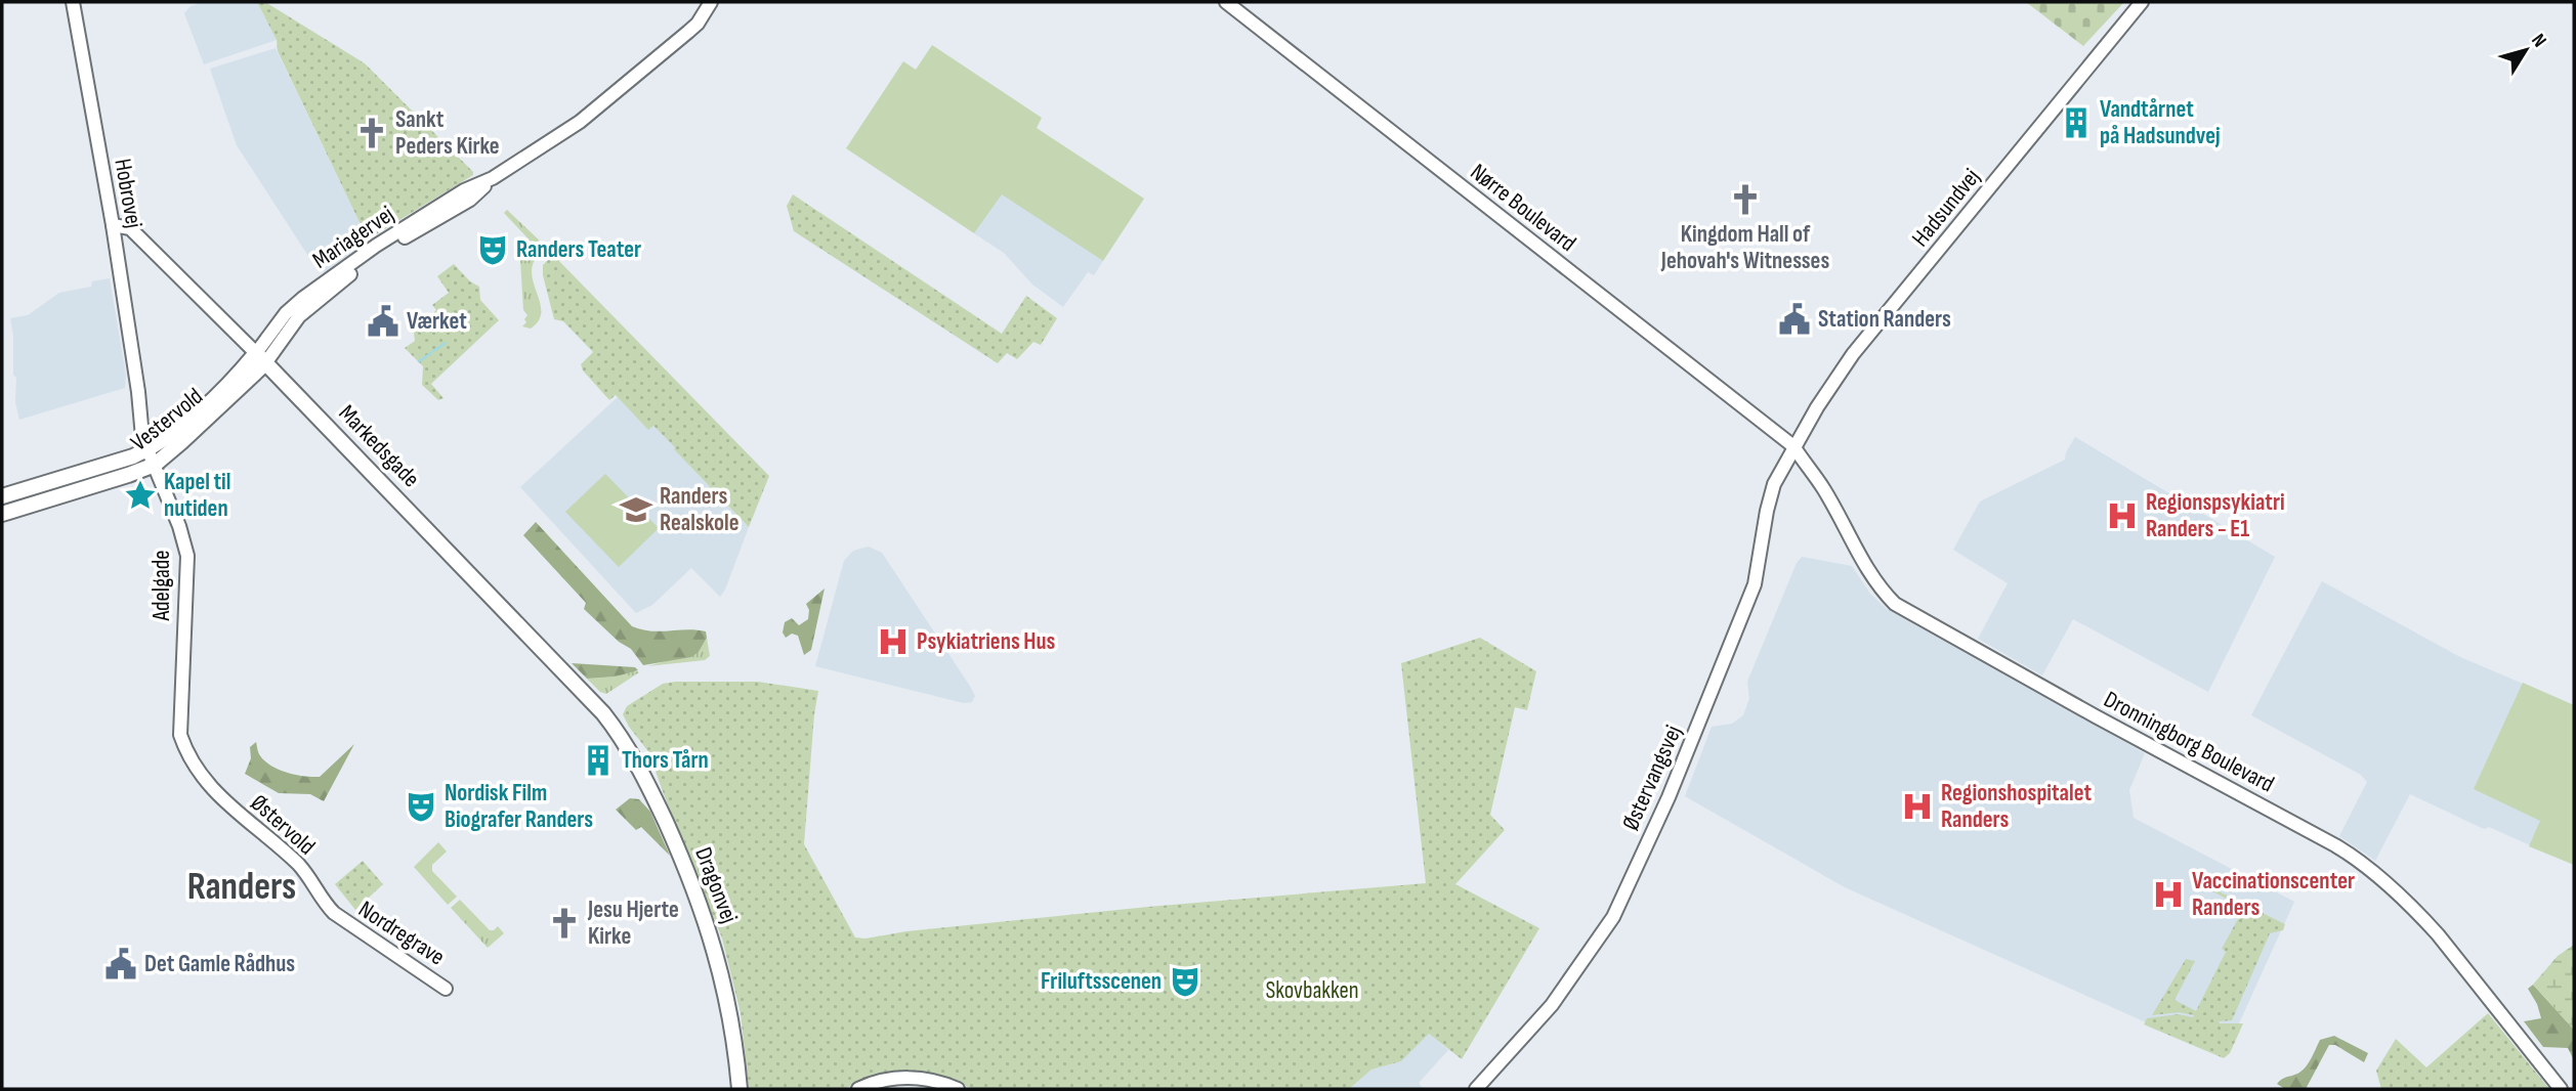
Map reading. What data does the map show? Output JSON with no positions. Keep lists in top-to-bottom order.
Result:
{
  "streets": {
    "main road": ["Vestervold", "Markedsgade", "Dragonvej"],
    "street": [
      "Hobrovej",
      "Nørre Boulevard",
      "Hadsundvej",
      "Mariagervej",
      "Adelgade",
      "Dronningborg Boulevard",
      "Østervangsvej",
      "Østervold",
      "Nordregrave"
    ]
  },
  "crossings": [
    ["Hobrovej", "Vestervold"],
    ["Hobrovej", "Markedsgade"],
    ["Hobrovej", "Adelgade"],
    ["Nørre Boulevard", "Hadsundvej"],
    ["Nørre Boulevard", "Dronningborg Boulevard"],
    ["Nørre Boulevard", "Østervangsvej"],
    ["Hadsundvej", "Dronningborg Boulevard"],
    ["Hadsundvej", "Østervangsvej"],
    ["Mariagervej", "Vestervold"],
    ["Mariagervej", "Markedsgade"],
    ["Vestervold", "Markedsgade"],
    ["Vestervold", "Adelgade"],
    ["Markedsgade", "Dragonvej"],
    ["Adelgade", "Østervold"],
    ["Dronningborg Boulevard", "Østervangsvej"],
    ["Østervold", "Nordregrave"]
  ],
  "districts": ["Randers"],
  "parks": ["Skovbakken"],
  "places": {
    "building": ["Vandtårnet på Hadsundvej", "Thors Tårn"],
    "church": ["Sankt Peders Kirke", "Kingdom Hall of Jehovah's Witnesses", "Jesu Hjerte Kirke"],
    "theatre": ["Randers Teater", "Nordisk Film Biografer Randers", "Friluftsscenen"],
    "public building": ["Station Randers", "Værket", "Det Gamle Rådhus"],
    "place": ["Kapel til nutiden"],
    "school or university": ["Randers Realskole"],
    "hospital": [
      "Regionspsykiatri Randers - E1",
      "Psykiatriens Hus",
      "Regionshospitalet Randers",
      "Vaccinationscenter Randers"
    ]
  },
  "north": "top right"
}
